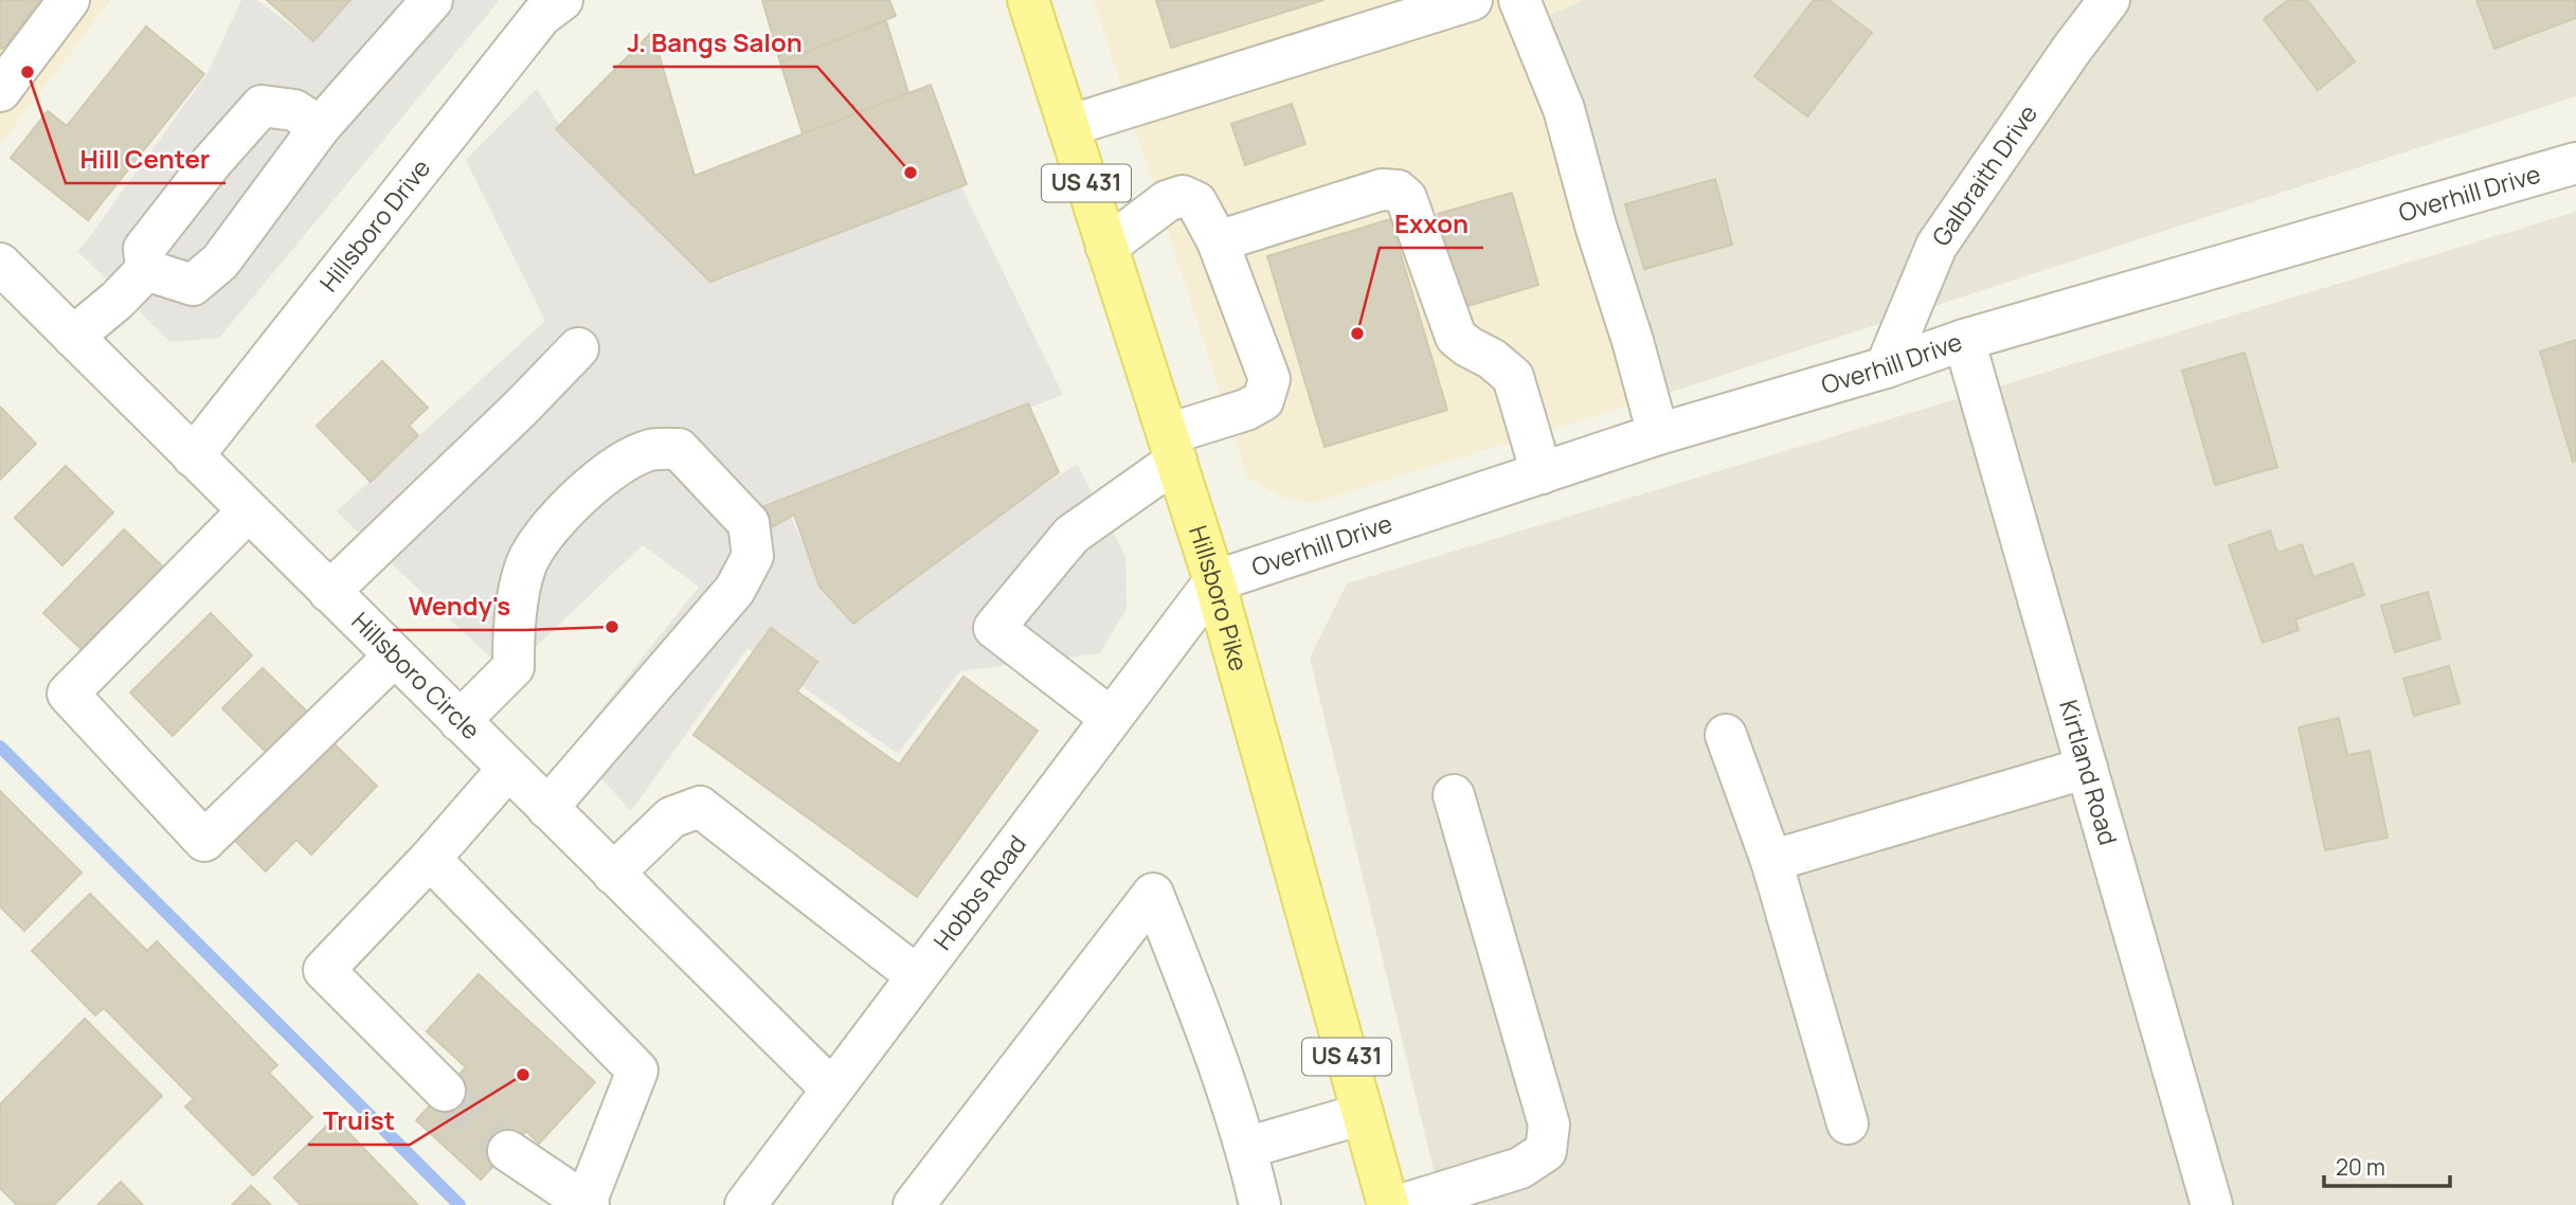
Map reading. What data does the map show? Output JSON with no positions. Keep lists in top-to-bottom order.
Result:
{
  "streets": {
    "main road": ["US 431", "Hillsboro Pike"],
    "street": [
      "Galbraith Drive",
      "Overhill Drive",
      "Hillsboro Drive",
      "Hillsboro Circle",
      "Kirtland Road",
      "Hobbs Road"
    ]
  },
  "crossings": [
    ["Galbraith Drive", "Overhill Drive"],
    ["Overhill Drive", "Hillsboro Pike"],
    ["Overhill Drive", "Kirtland Road"],
    ["Overhill Drive", "Hobbs Road"],
    ["Hillsboro Drive", "Hillsboro Circle"],
    ["Hillsboro Pike", "Hobbs Road"],
    ["Hillsboro Circle", "Hobbs Road"]
  ],
  "places": [
    "Hill Center",
    "J. Bangs Salon",
    "Exxon",
    "Wendy's",
    "Truist"
  ],
  "scale_bar": "20 m"
}
